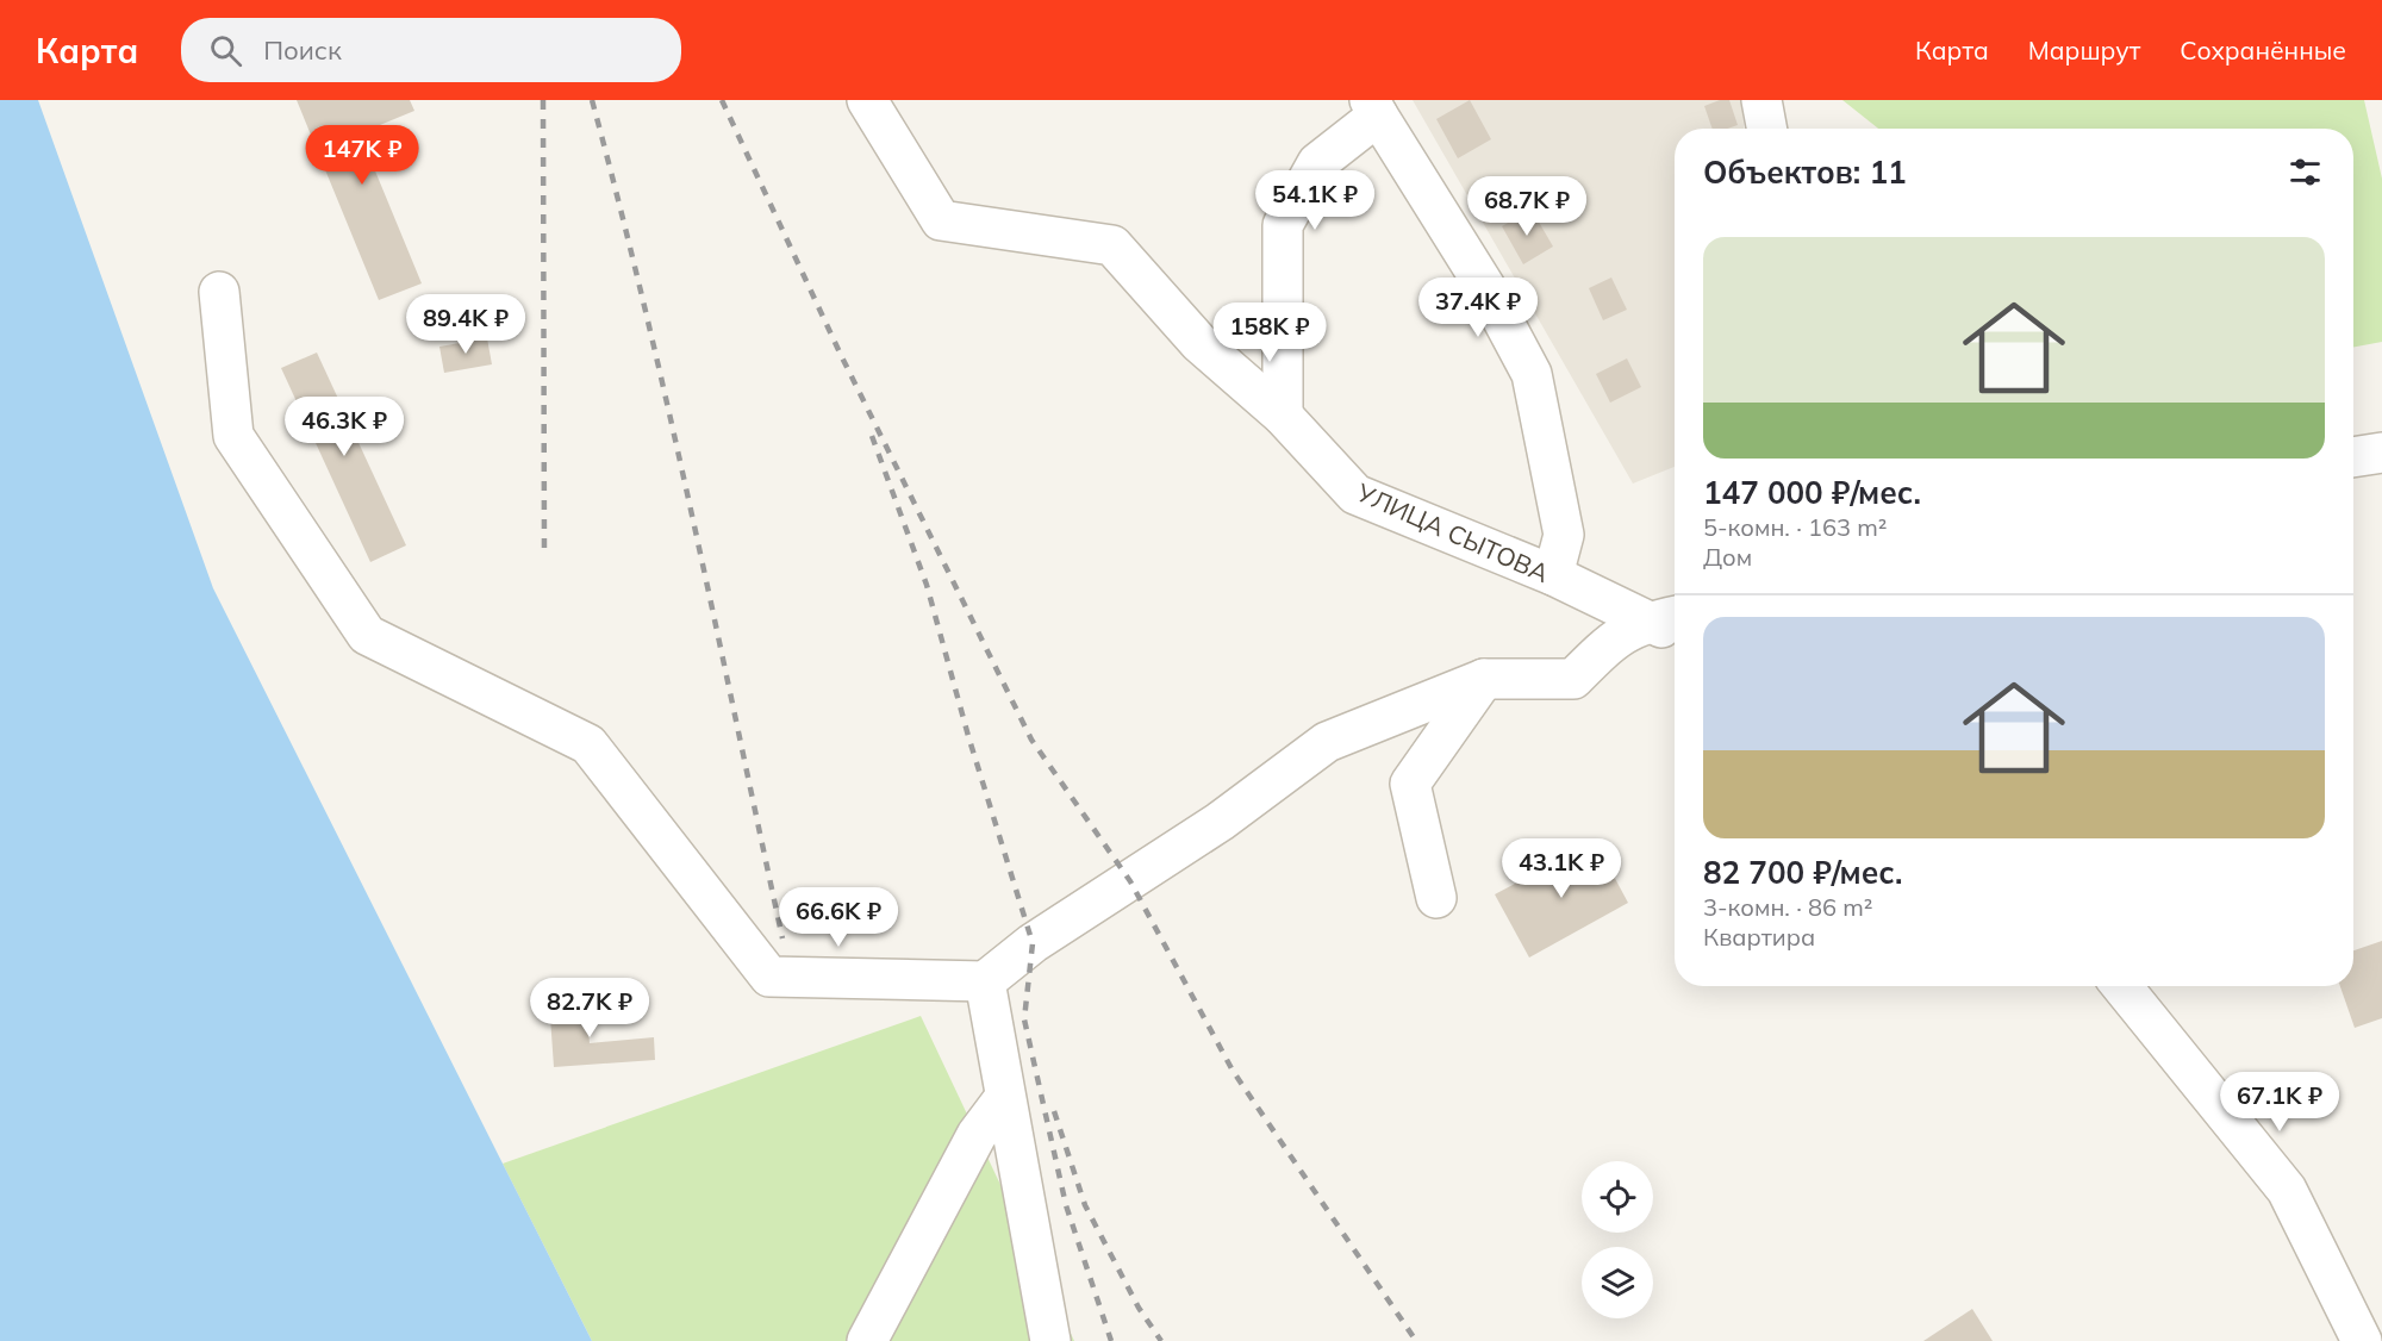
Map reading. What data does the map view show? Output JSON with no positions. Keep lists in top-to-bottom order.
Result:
{
  "streets": {
    "street": ["УЛИЦА СЫТОВА"]
  },
  "page": {
    "header": "Карта",
    "search": "Поиск",
    "nav": ["Карта", "Маршрут", "Сохранённые"],
    "price": [
      "147K ₽",
      "54.1K ₽",
      "68.7K ₽",
      "37.4K ₽",
      "89.4K ₽",
      "158K ₽",
      "46.3K ₽",
      "43.1K ₽",
      "66.6K ₽",
      "82.7K ₽",
      "67.1K ₽"
    ],
    "heading": "Объектов: 11",
    "list": [
      {
        "name": "147 000 ₽/мес.",
        "note": "5-комн. · 163 m² · Дом"
      },
      {
        "name": "82 700 ₽/мес.",
        "note": "3-комн. · 86 m² · Квартира"
      }
    ]
  }
}
